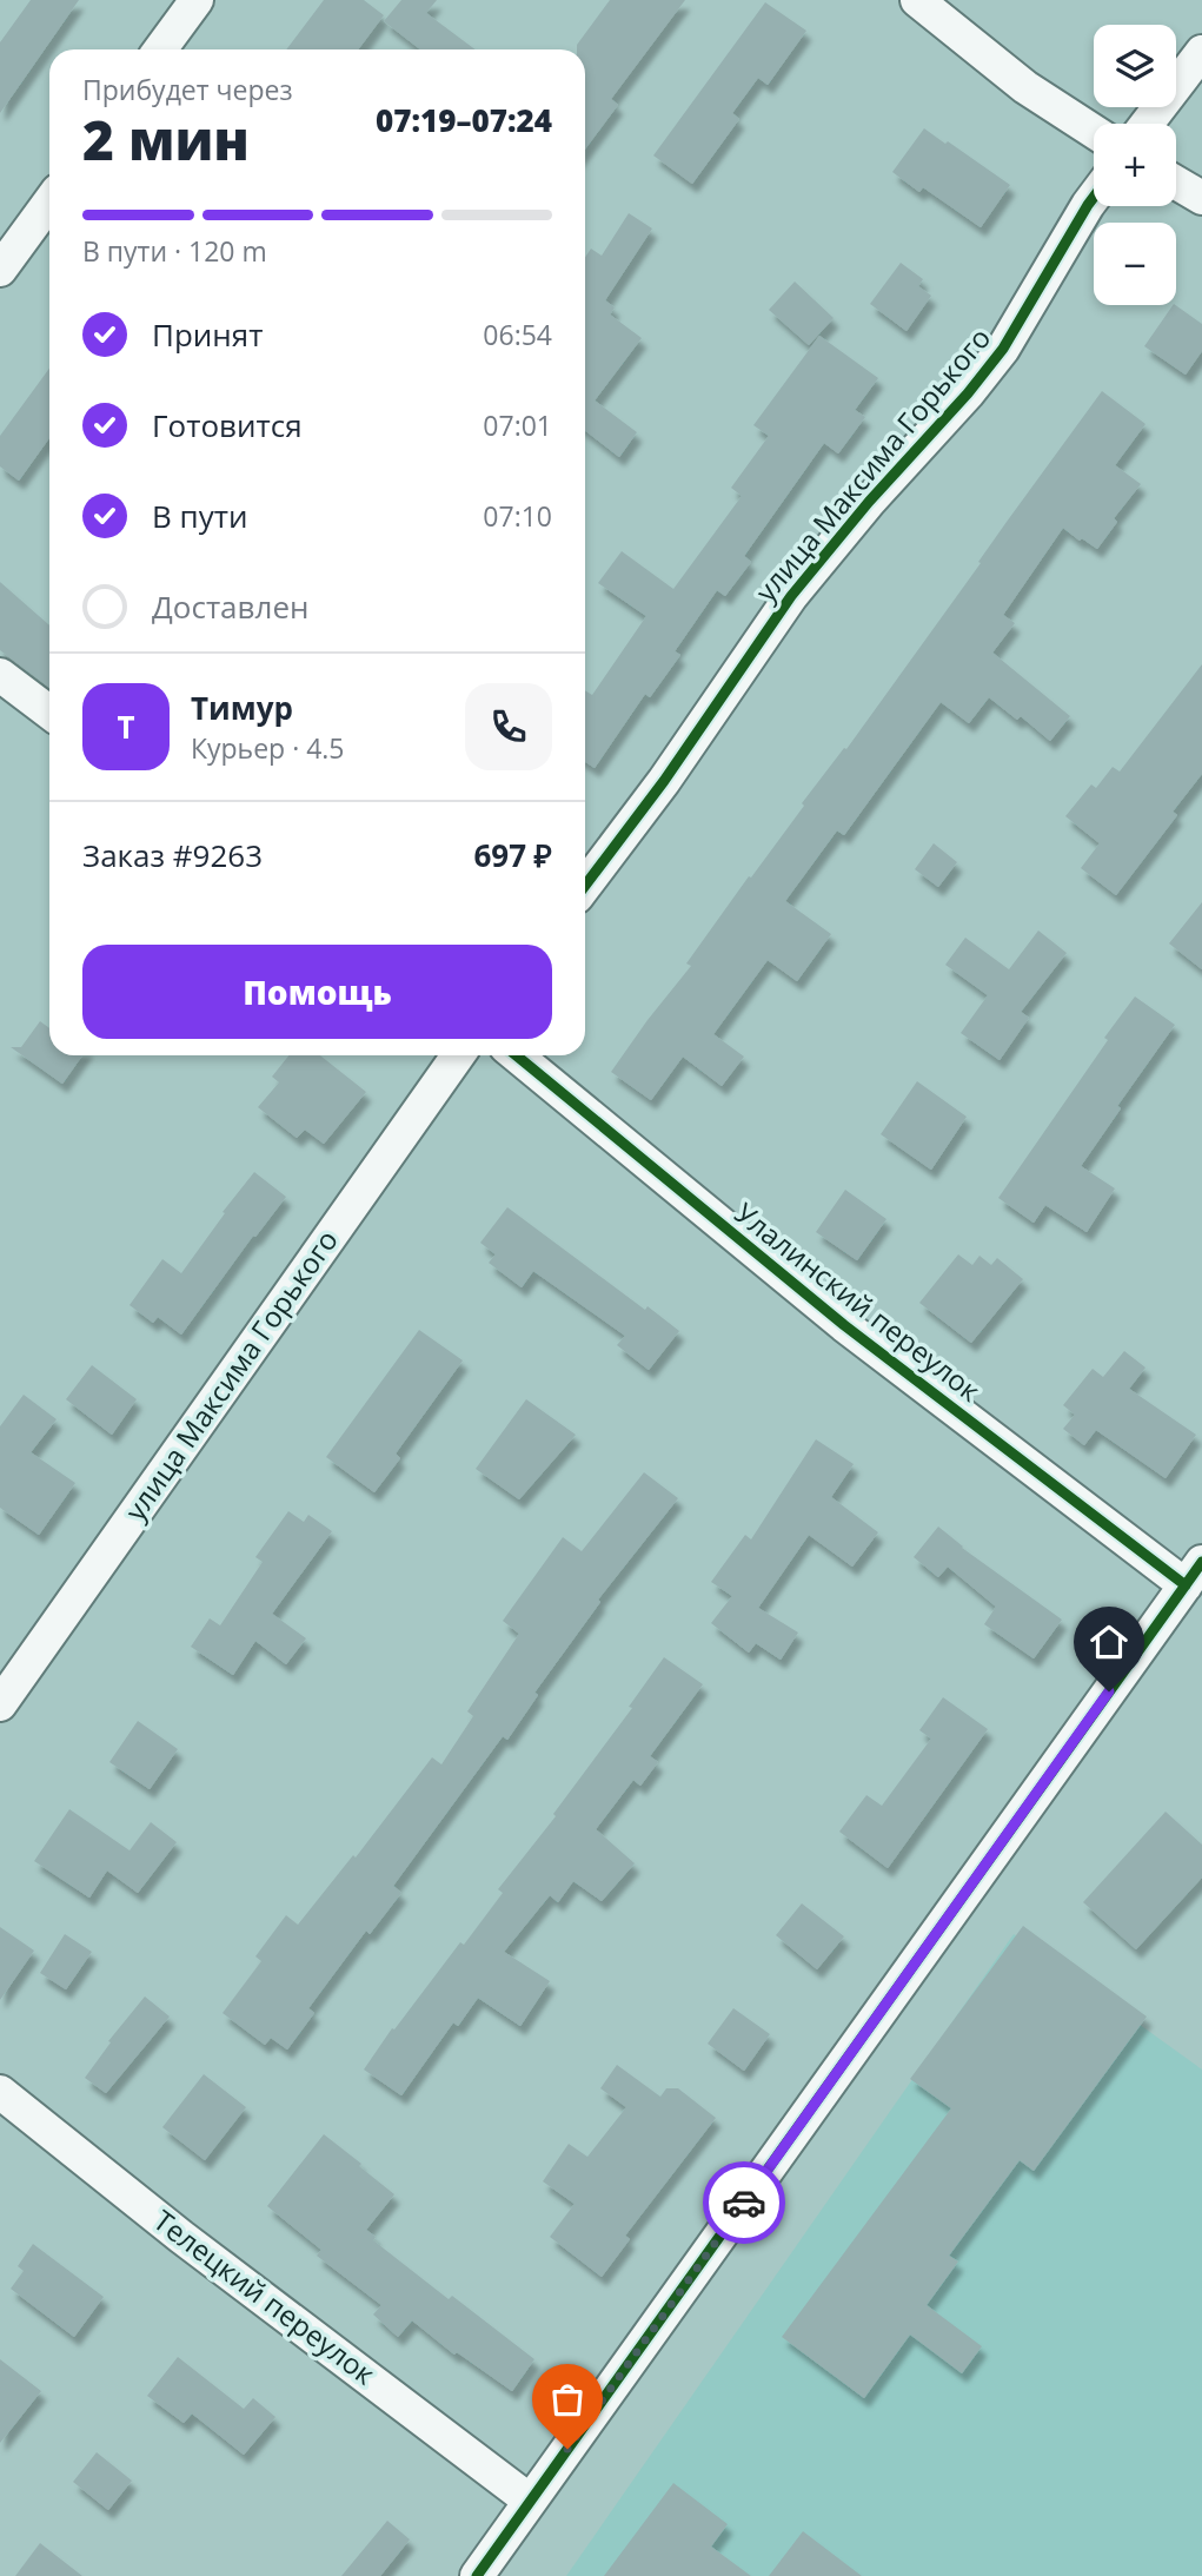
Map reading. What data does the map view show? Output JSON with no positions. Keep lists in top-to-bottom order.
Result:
{
  "streets": {
    "street": ["улица Максима Горького", "Улалинский переулок", "Телецкий переулок"]
  },
  "page": {
    "map_buttons": ["+", "−"],
    "heading": ["2 мин", "Прибудет через", "07:19–07:24"],
    "panel": [
      "Тимур",
      "Курьер · 4.5",
      "Заказ #9263",
      "697 ₽"
    ],
    "bar": "В пути · 120 m",
    "list": [
      ["Принят", "06:54"],
      ["Готовится", "07:01"],
      ["В пути", "07:10"],
      "Доставлен"
    ],
    "round": "Т",
    "buttons": "Помощь"
  }
}
